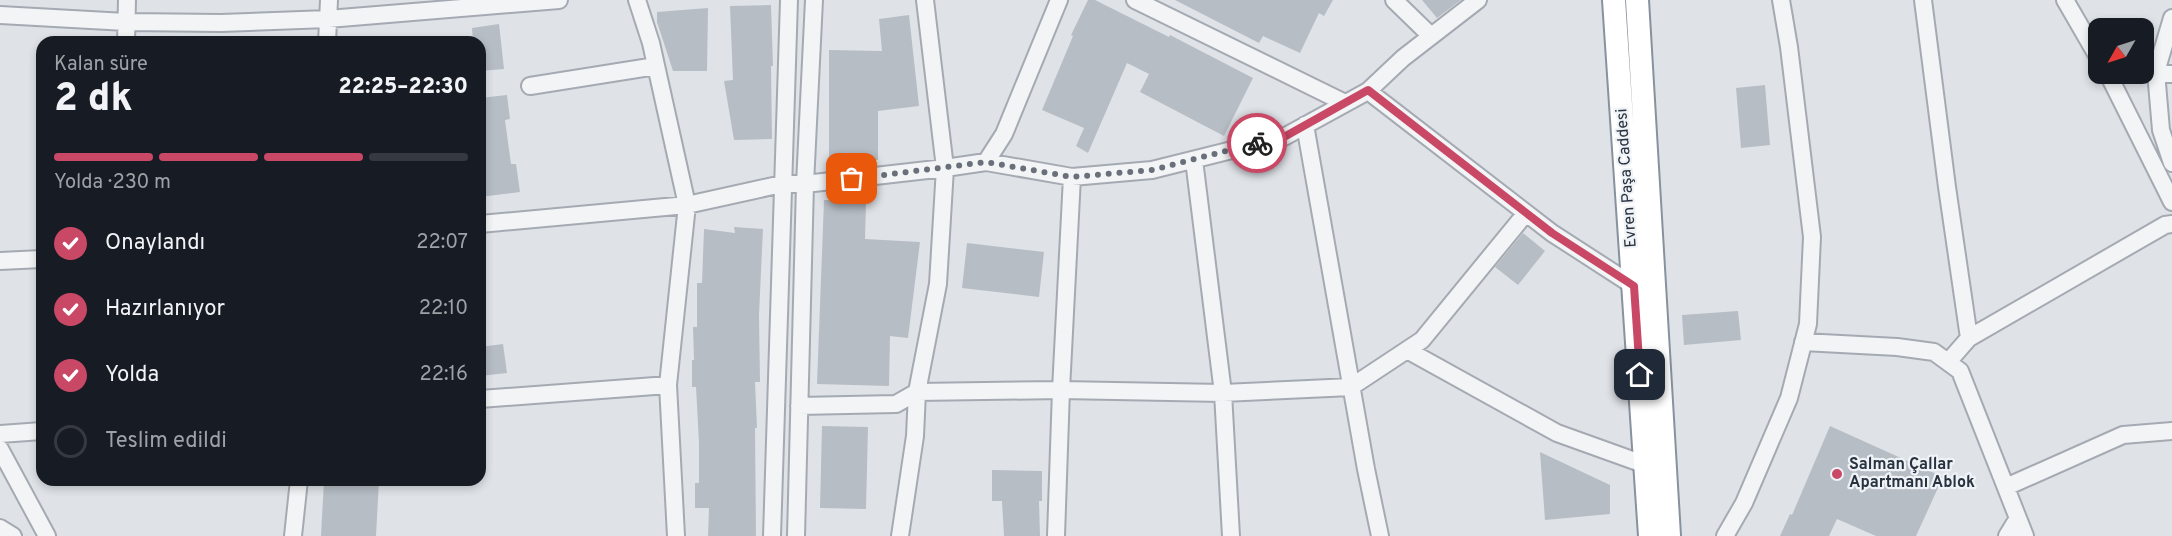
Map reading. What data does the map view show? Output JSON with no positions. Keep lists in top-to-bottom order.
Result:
{
  "streets": {
    "highway": ["Evren Paşa Caddesi"]
  },
  "places": ["Salman Çallar Apartmanı Ablok"],
  "north": "bottom left",
  "page": {
    "heading": ["2 dk", "Kalan süre", "22:25–22:30"],
    "bar": "Yolda · 230 m",
    "list": [
      ["Onaylandı", "22:07"],
      ["Hazırlanıyor", "22:10"],
      ["Yolda", "22:16"],
      "Teslim edildi"
    ]
  }
}
